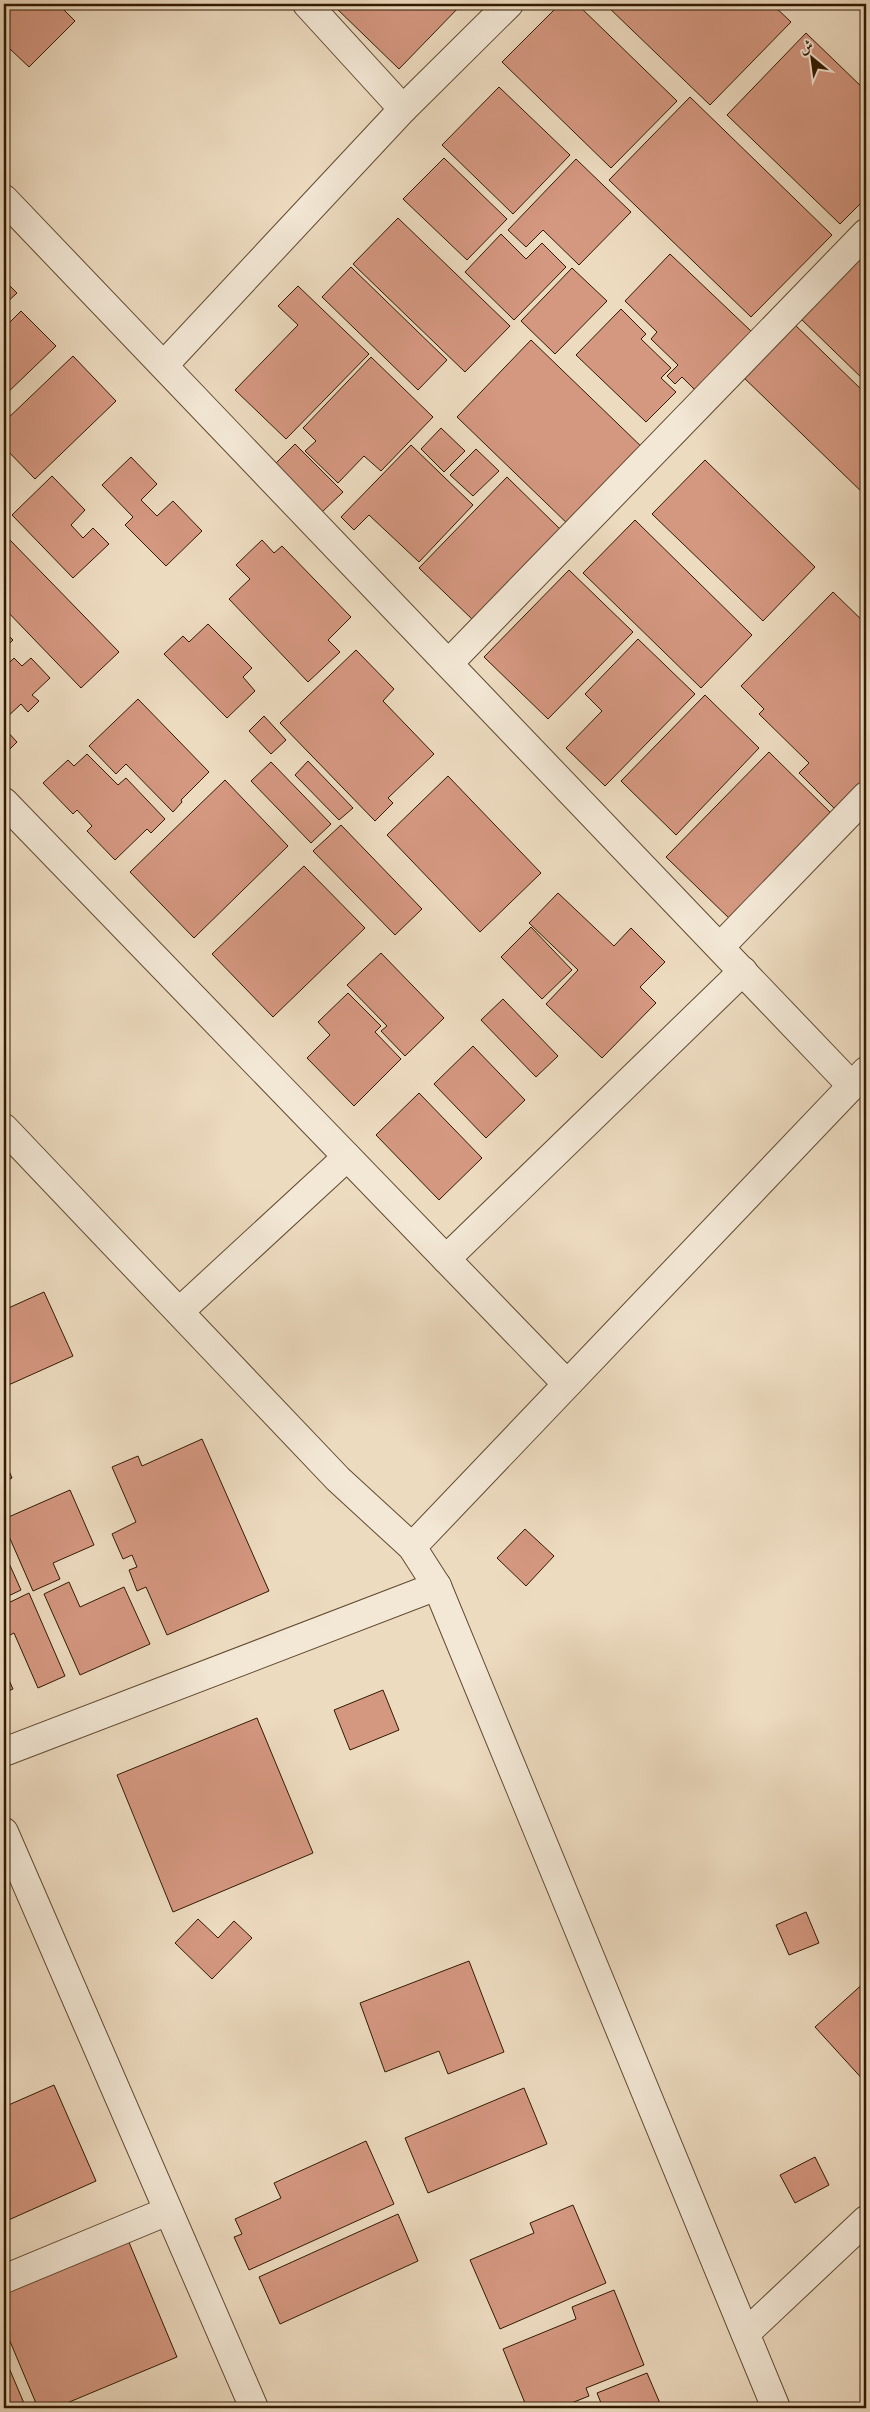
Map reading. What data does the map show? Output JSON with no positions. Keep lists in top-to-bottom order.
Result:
{
  "north": "top left"
}
